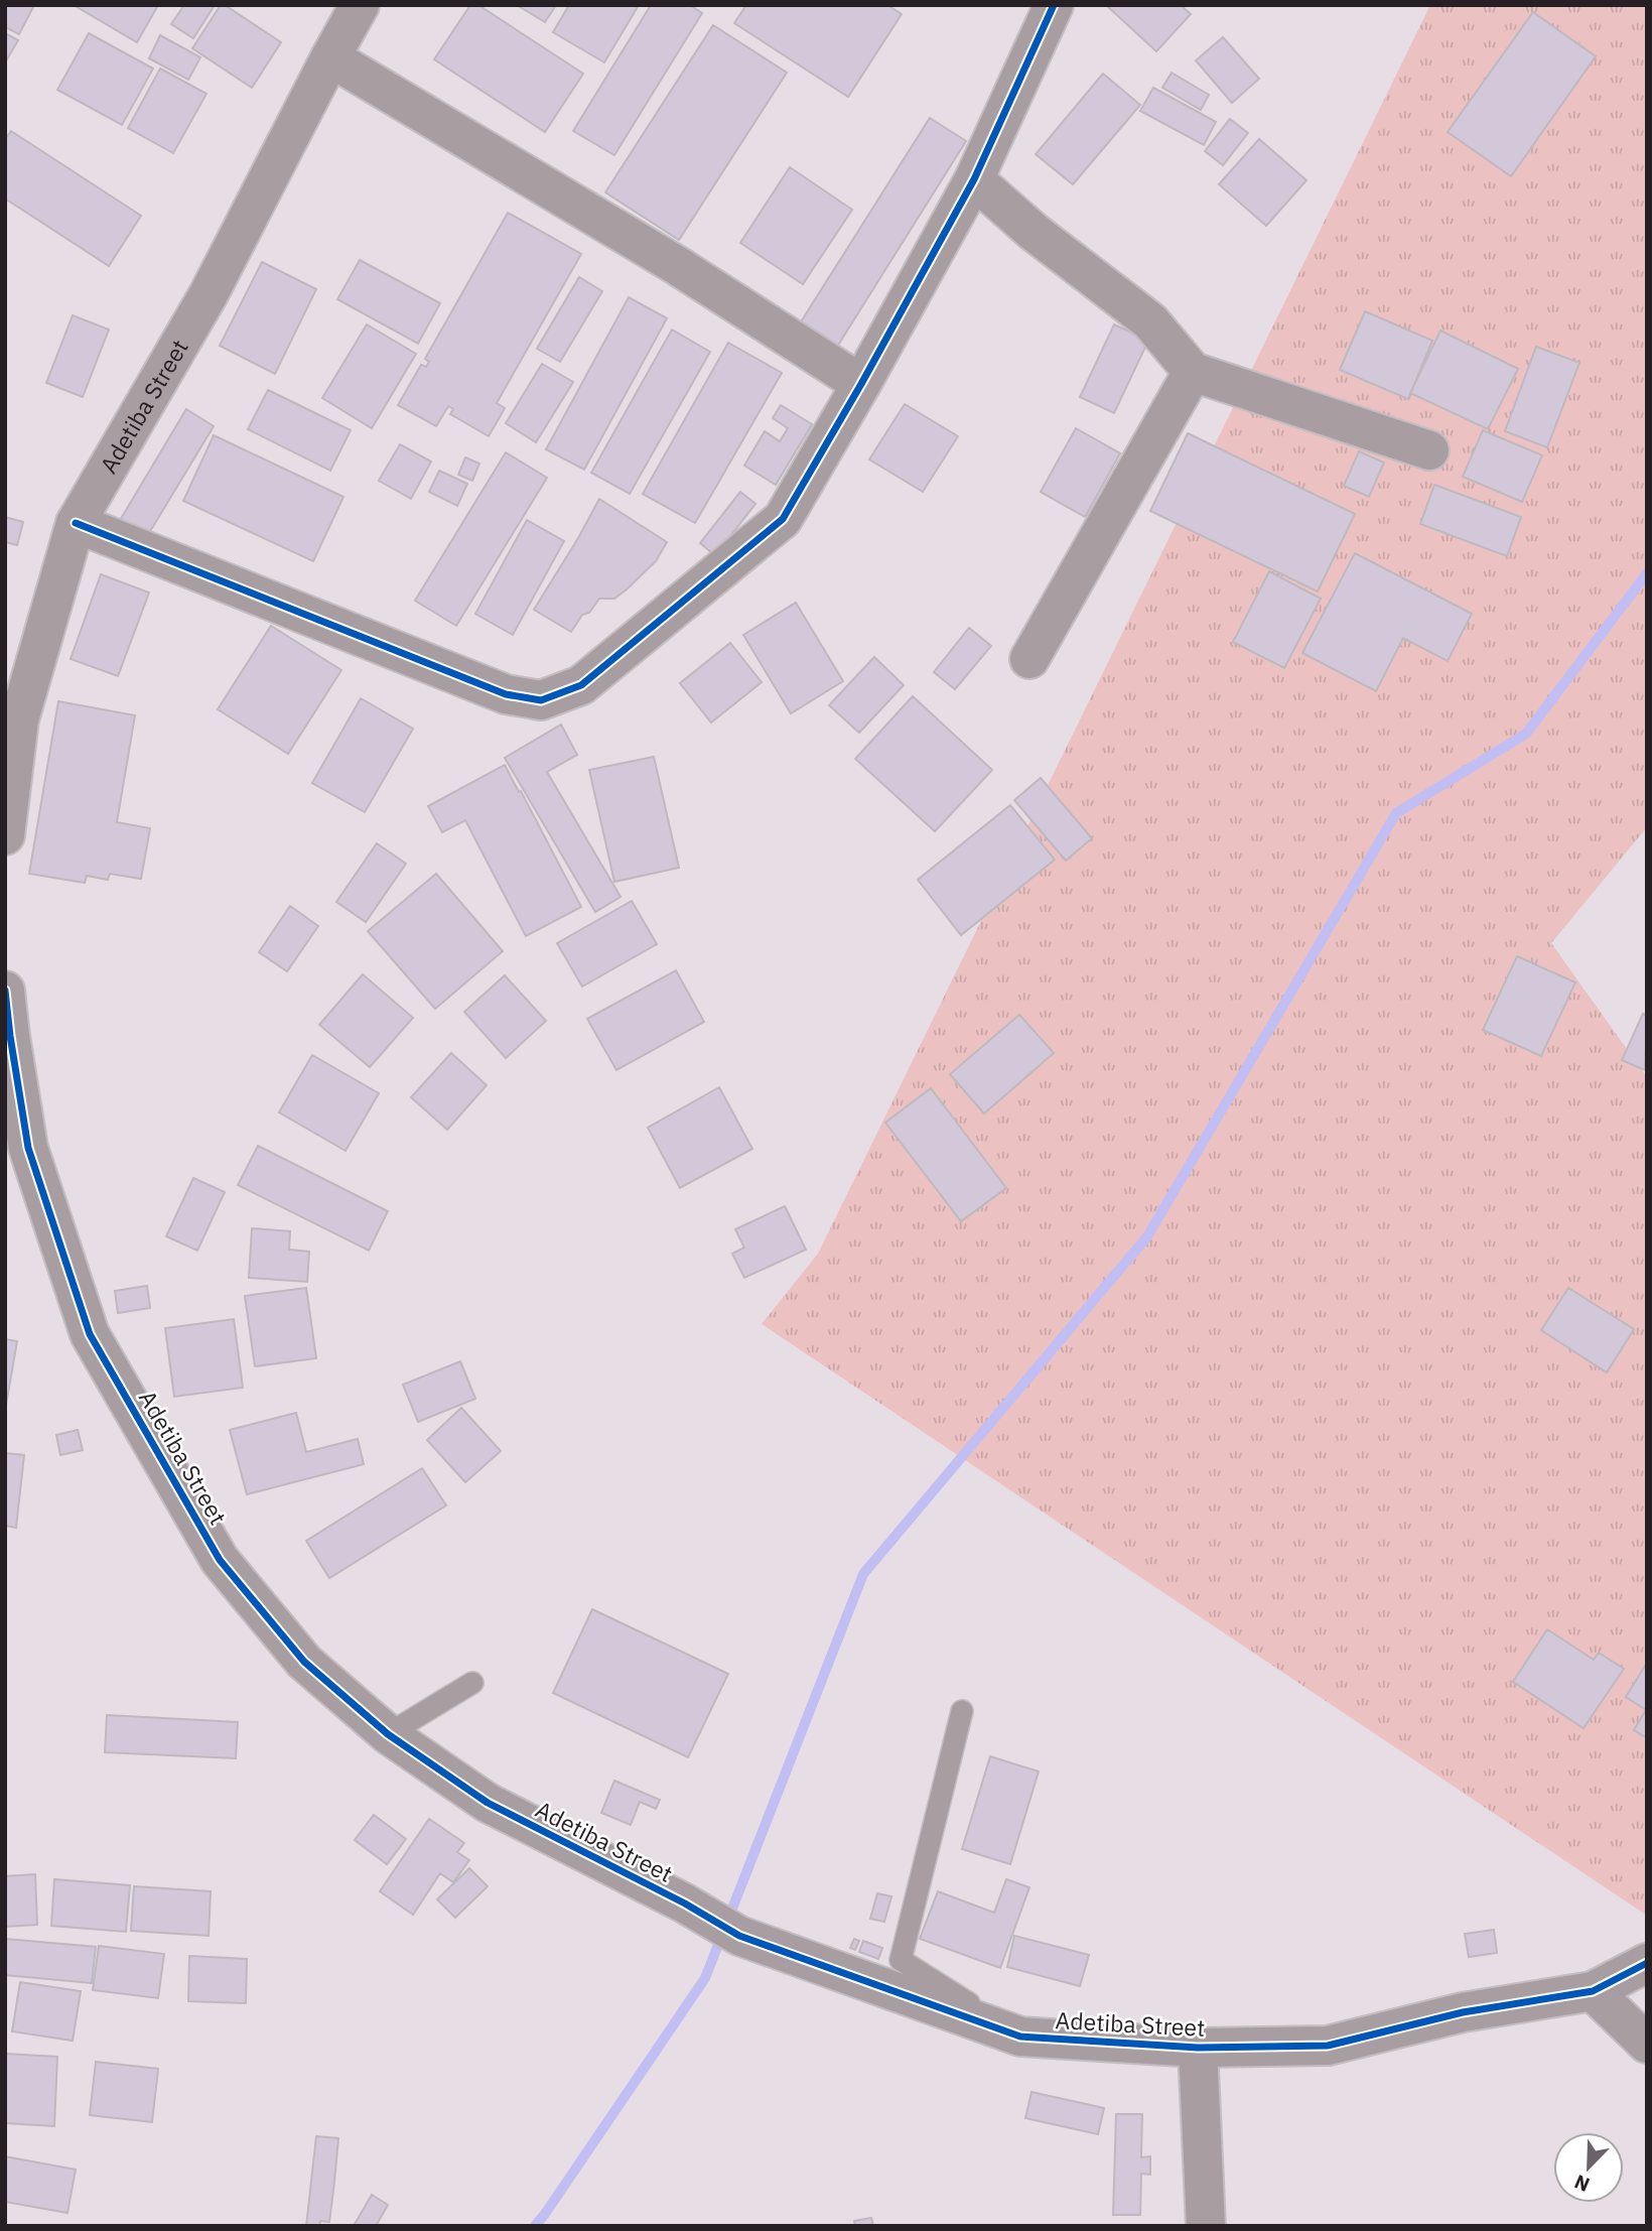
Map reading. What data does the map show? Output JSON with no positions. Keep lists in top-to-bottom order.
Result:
{
  "streets": {
    "street": ["Adetiba Street"]
  },
  "north": "bottom left"
}
